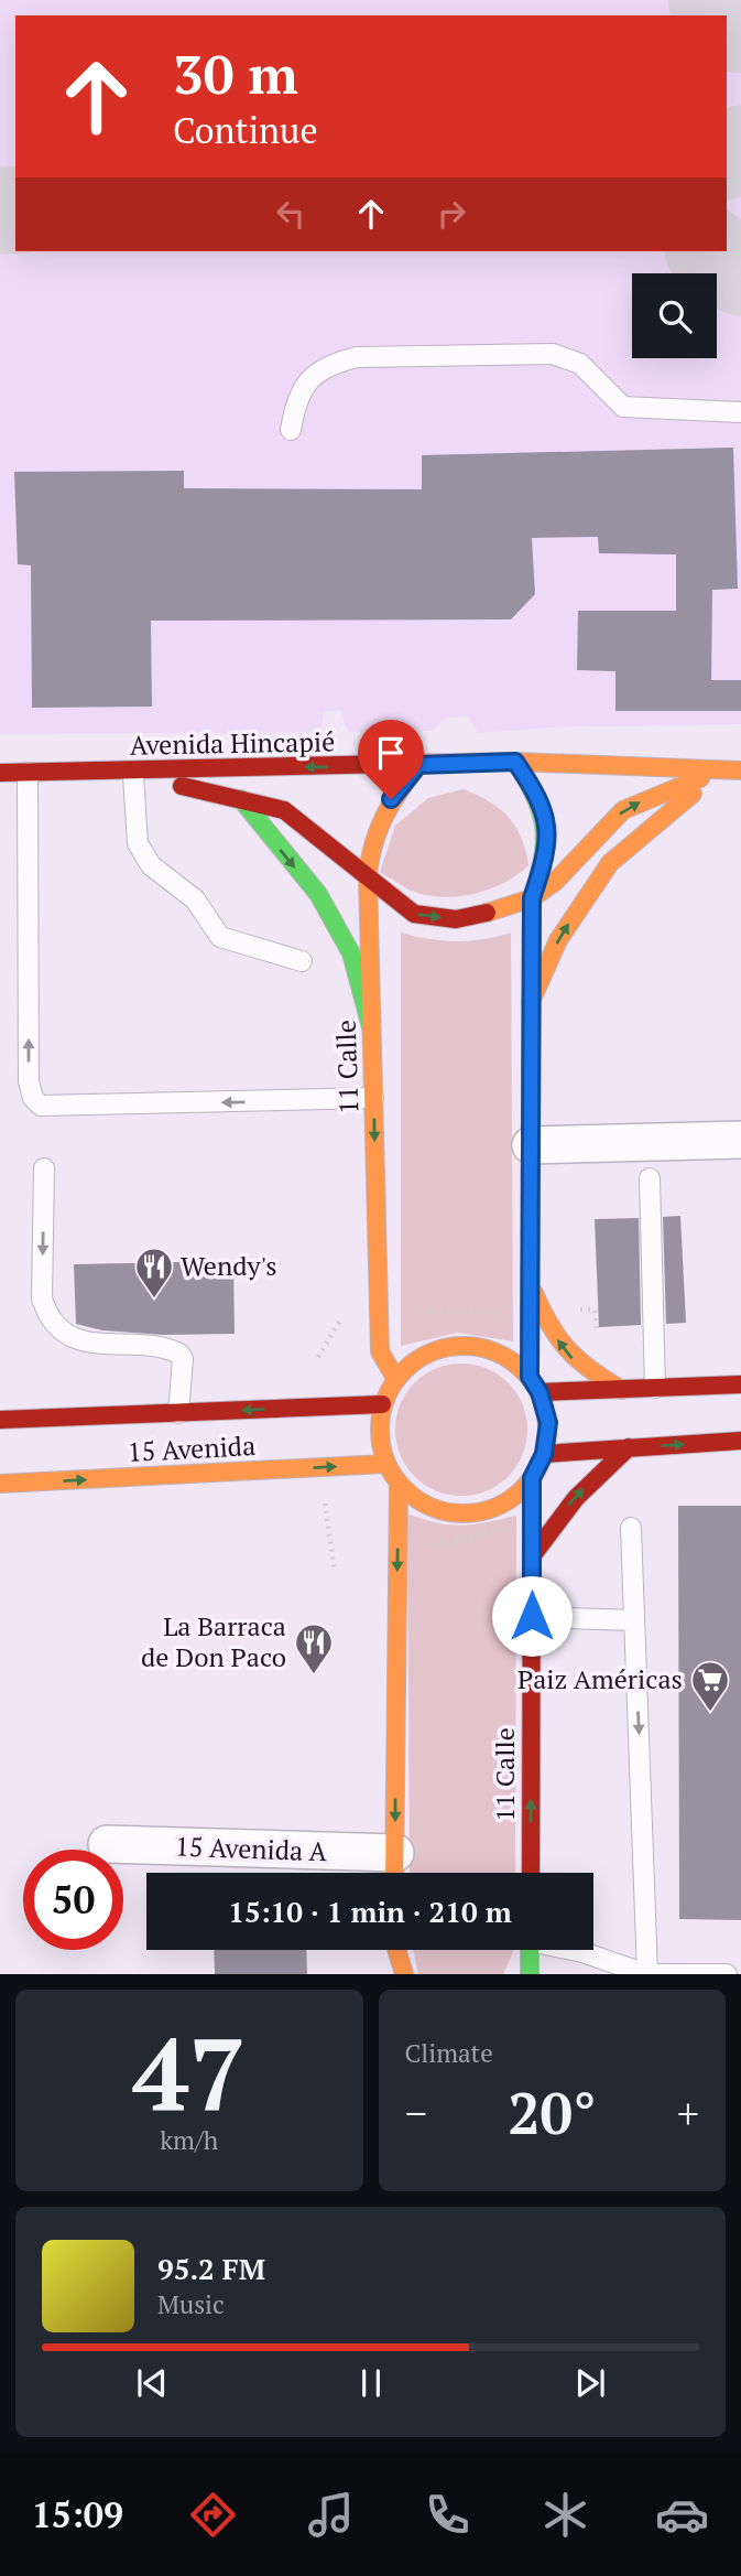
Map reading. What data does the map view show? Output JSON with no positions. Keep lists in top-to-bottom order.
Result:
{
  "streets": {
    "main road": ["Avenida Hincapié", "11 Calle", "15 Avenida"],
    "street": ["15 Avenida A"]
  },
  "crossings": [
    ["Avenida Hincapié", "11 Calle"],
    ["11 Calle", "15 Avenida"]
  ],
  "places": {
    "restaurant": ["Wendy's", "La Barraca de Don Paco"],
    "supermarket": ["Paiz Américas"]
  },
  "page": {
    "turn": ["30 m", "Continue"],
    "limit": "50",
    "trip": "15:10 · 1 min · 210 m",
    "tile": [
      ["47", "km/h"],
      "Climate"
    ],
    "heat": ["−", "20°", "+"],
    "song": ["95.2 FM", "Music"],
    "tabs": "15:09"
  }
}
